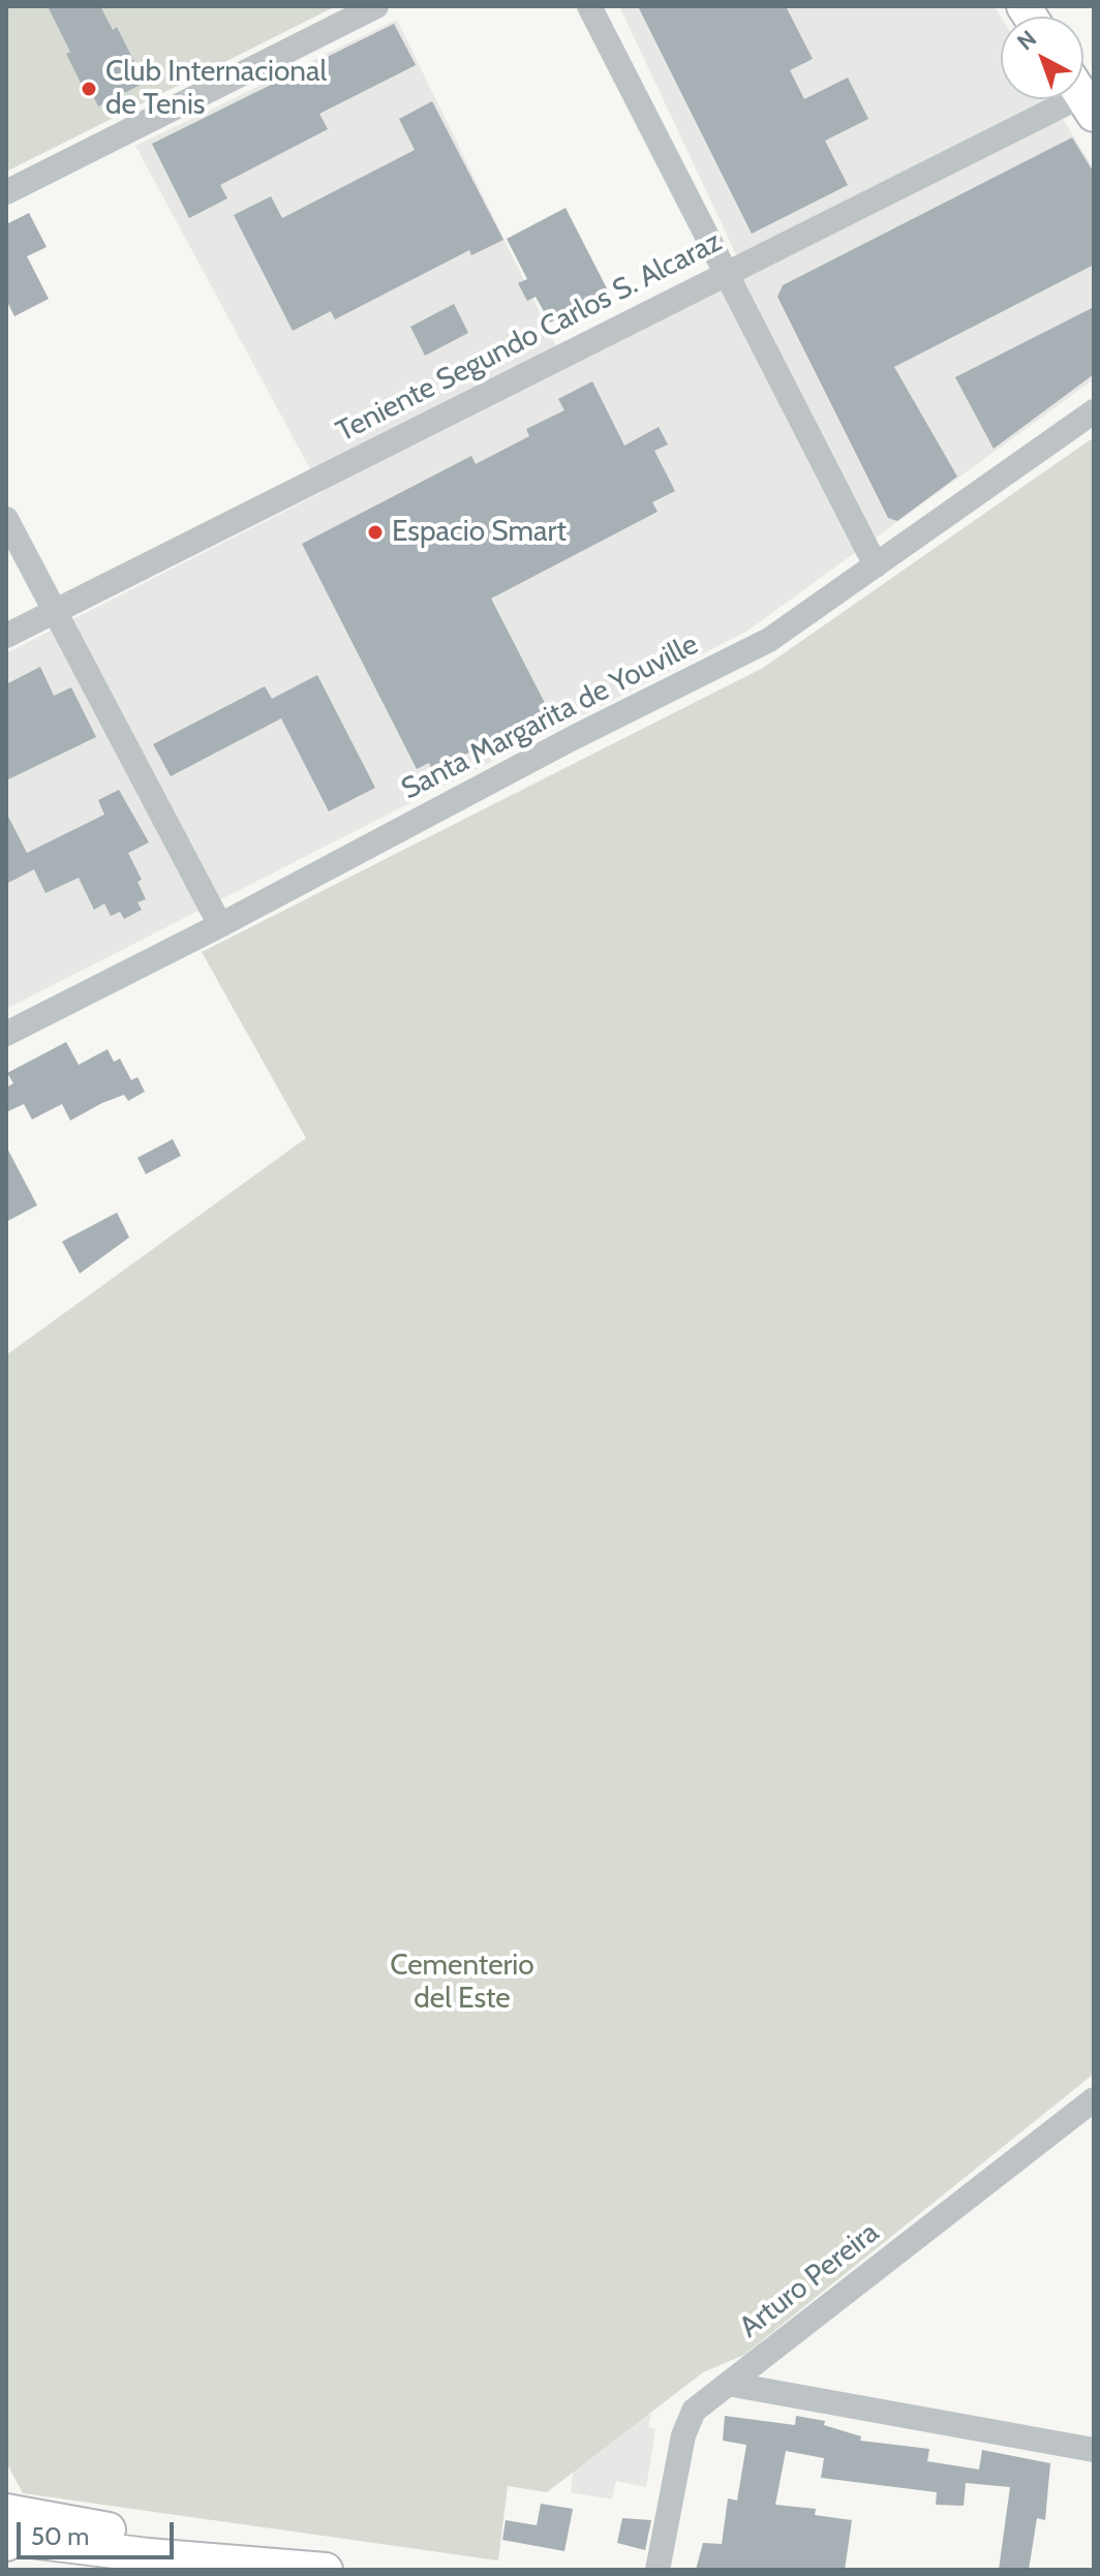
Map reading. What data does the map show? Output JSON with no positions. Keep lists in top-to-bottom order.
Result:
{
  "streets": {
    "street": ["Teniente Segundo Carlos S. Alcaraz", "Santa Margarita de Youville", "Arturo Pereira"]
  },
  "parks": ["Cementerio del Este"],
  "places": ["Club Internacional de Tenis", "Espacio Smart"],
  "scale_bar": "50 m",
  "north": "top left"
}
